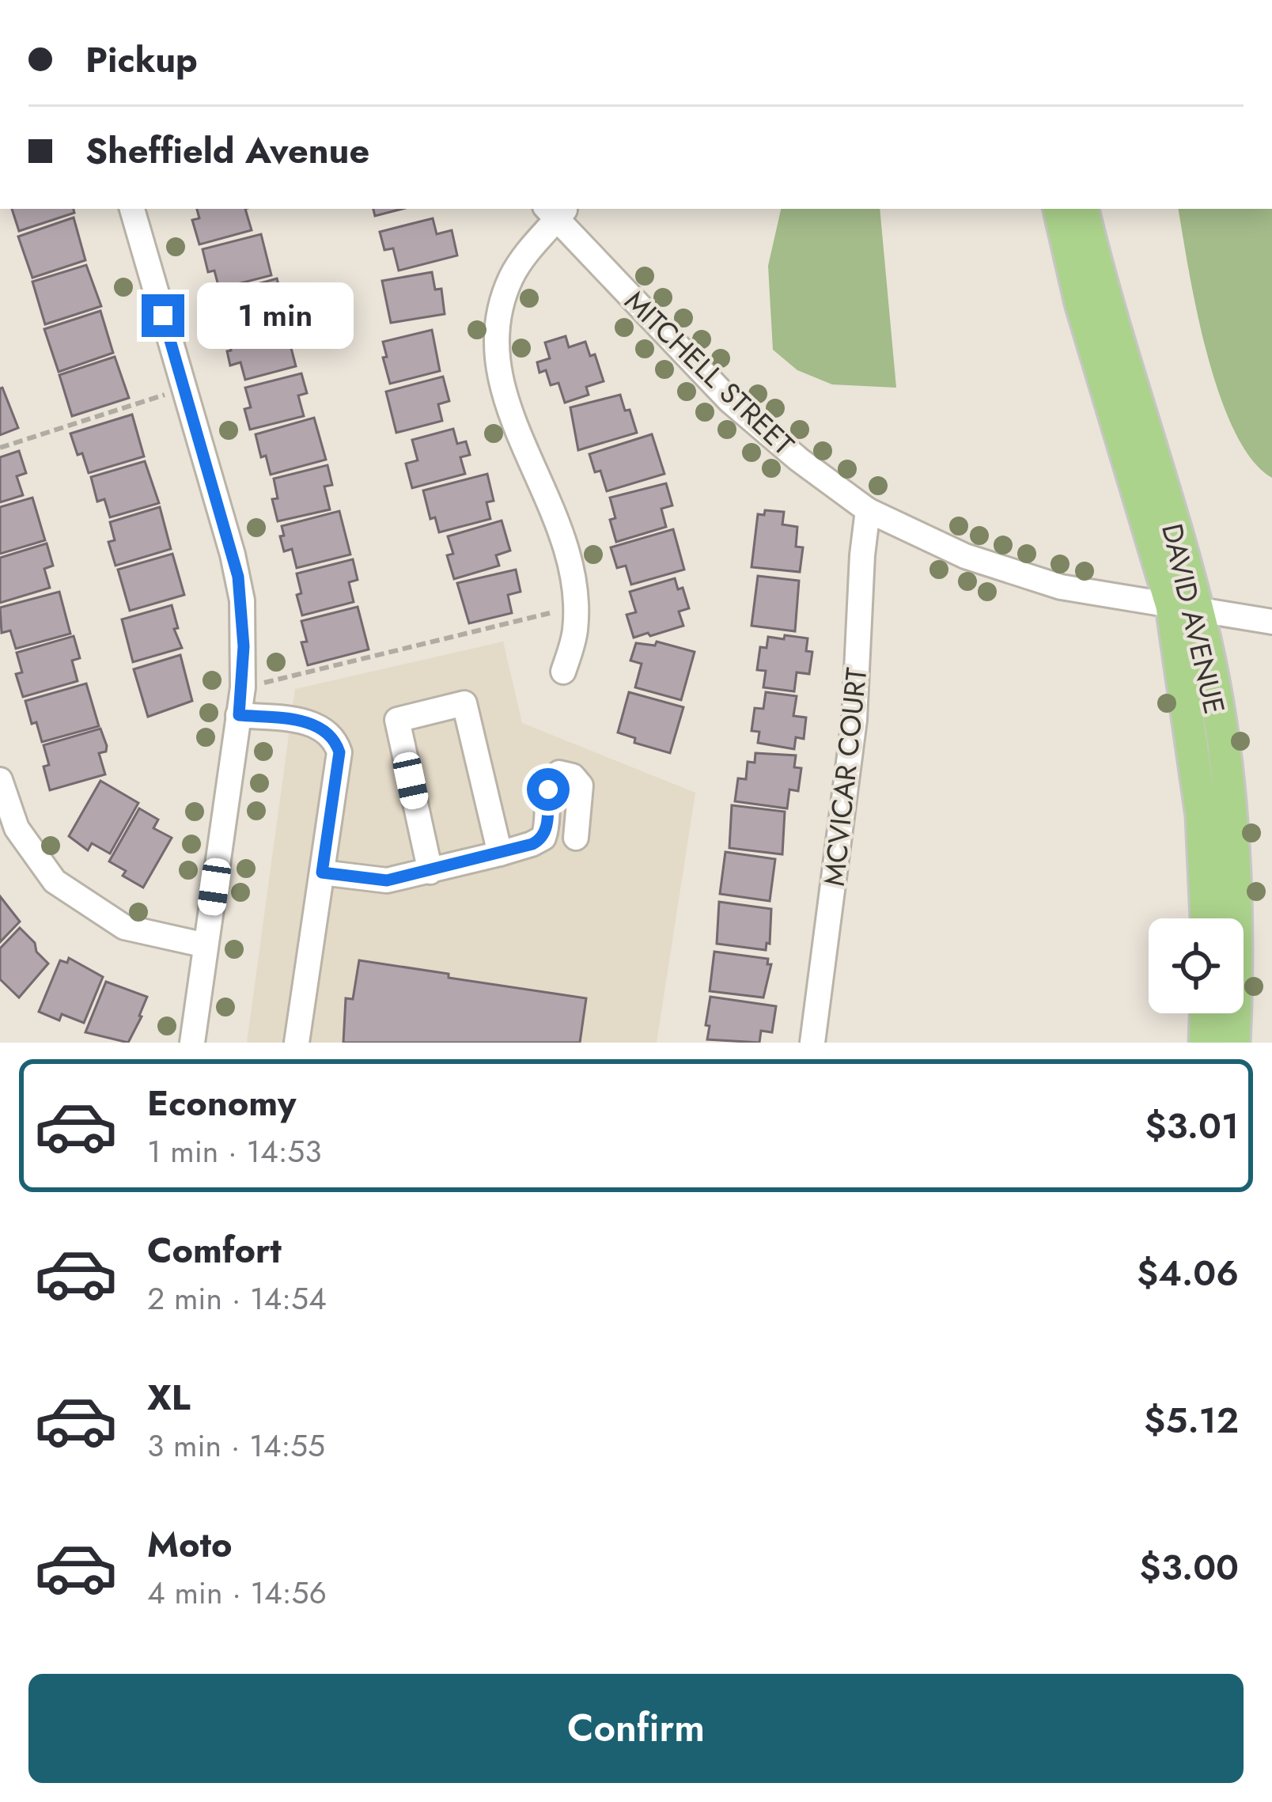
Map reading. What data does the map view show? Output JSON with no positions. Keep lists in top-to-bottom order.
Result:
{
  "streets": {
    "main road": ["DAVID AVENUE"],
    "street": ["MITCHELL STREET", "MCVICAR COURT"]
  },
  "crossings": [
    ["MITCHELL STREET", "DAVID AVENUE"],
    ["MITCHELL STREET", "MCVICAR COURT"]
  ],
  "page": {
    "banner": ["Pickup", "Sheffield Avenue"],
    "bubble": "1 min",
    "list": [
      {
        "name": "Economy",
        "note": "1 min · 14:53",
        "value": "$3.01"
      },
      {
        "name": "Comfort",
        "note": "2 min · 14:54",
        "value": "$4.06"
      },
      {
        "name": "XL",
        "note": "3 min · 14:55",
        "value": "$5.12"
      },
      {
        "name": "Moto",
        "note": "4 min · 14:56",
        "value": "$3.00"
      }
    ],
    "buttons": "Confirm"
  }
}
